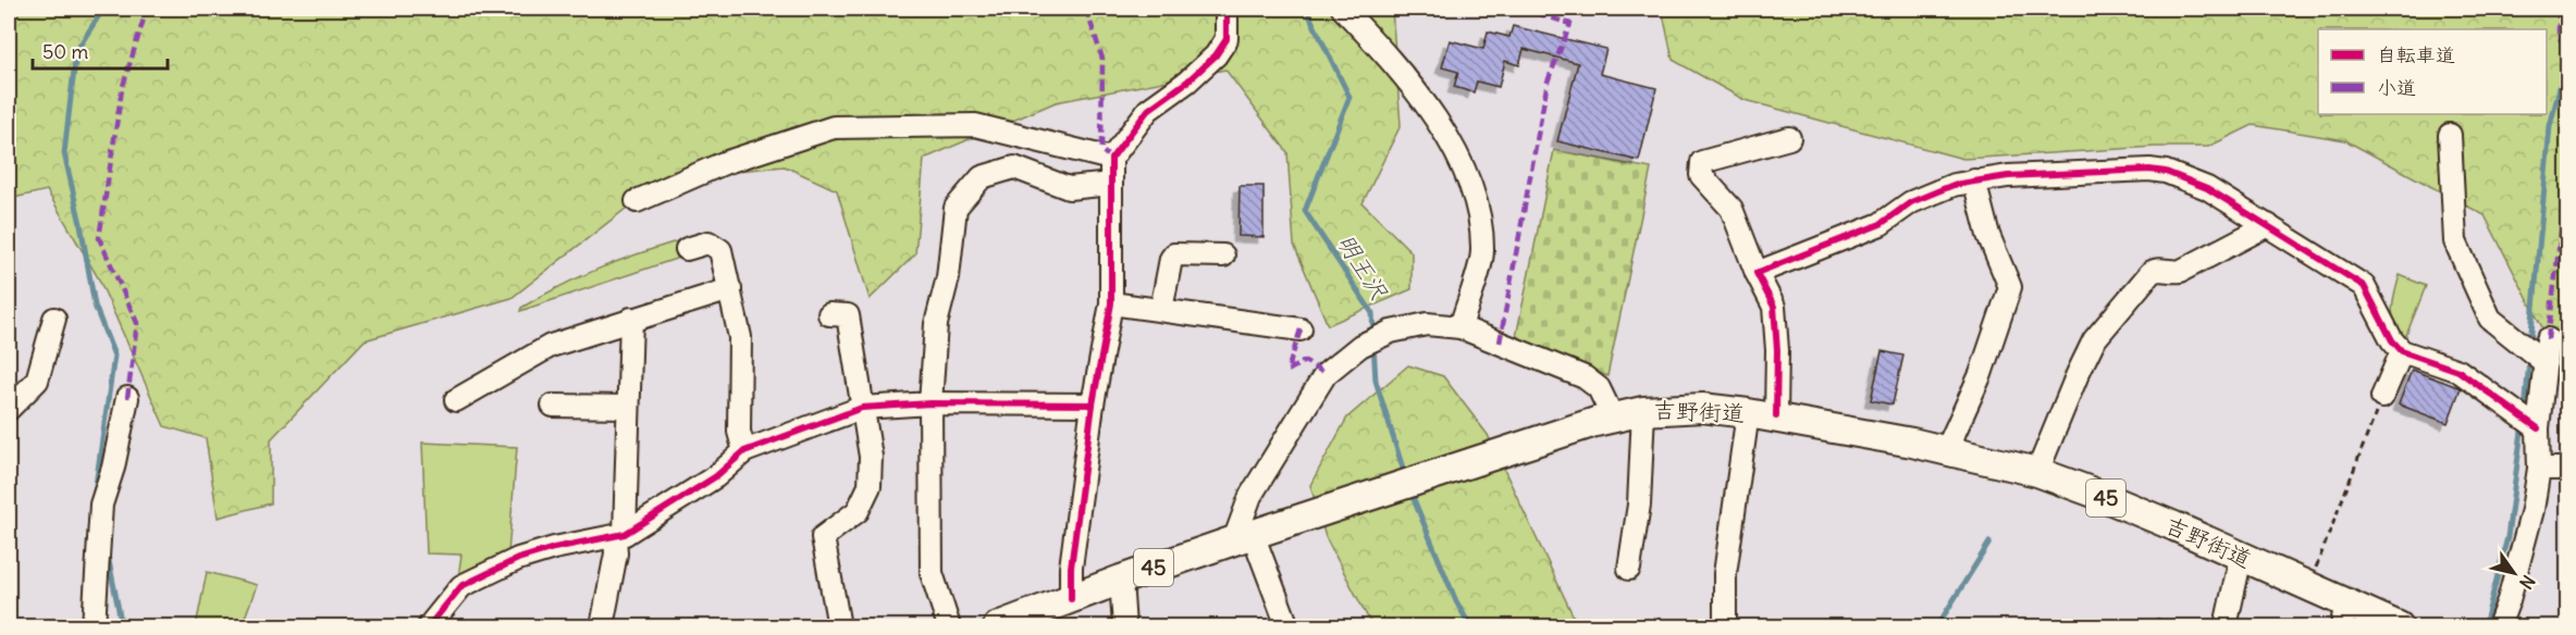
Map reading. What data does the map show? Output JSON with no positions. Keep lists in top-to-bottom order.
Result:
{
  "streets": {
    "main road": ["吉野街道", "45"]
  },
  "water": ["明王沢"],
  "legend": ["自転車道", "小道"],
  "scale_bar": "50 m",
  "north": "bottom right"
}
